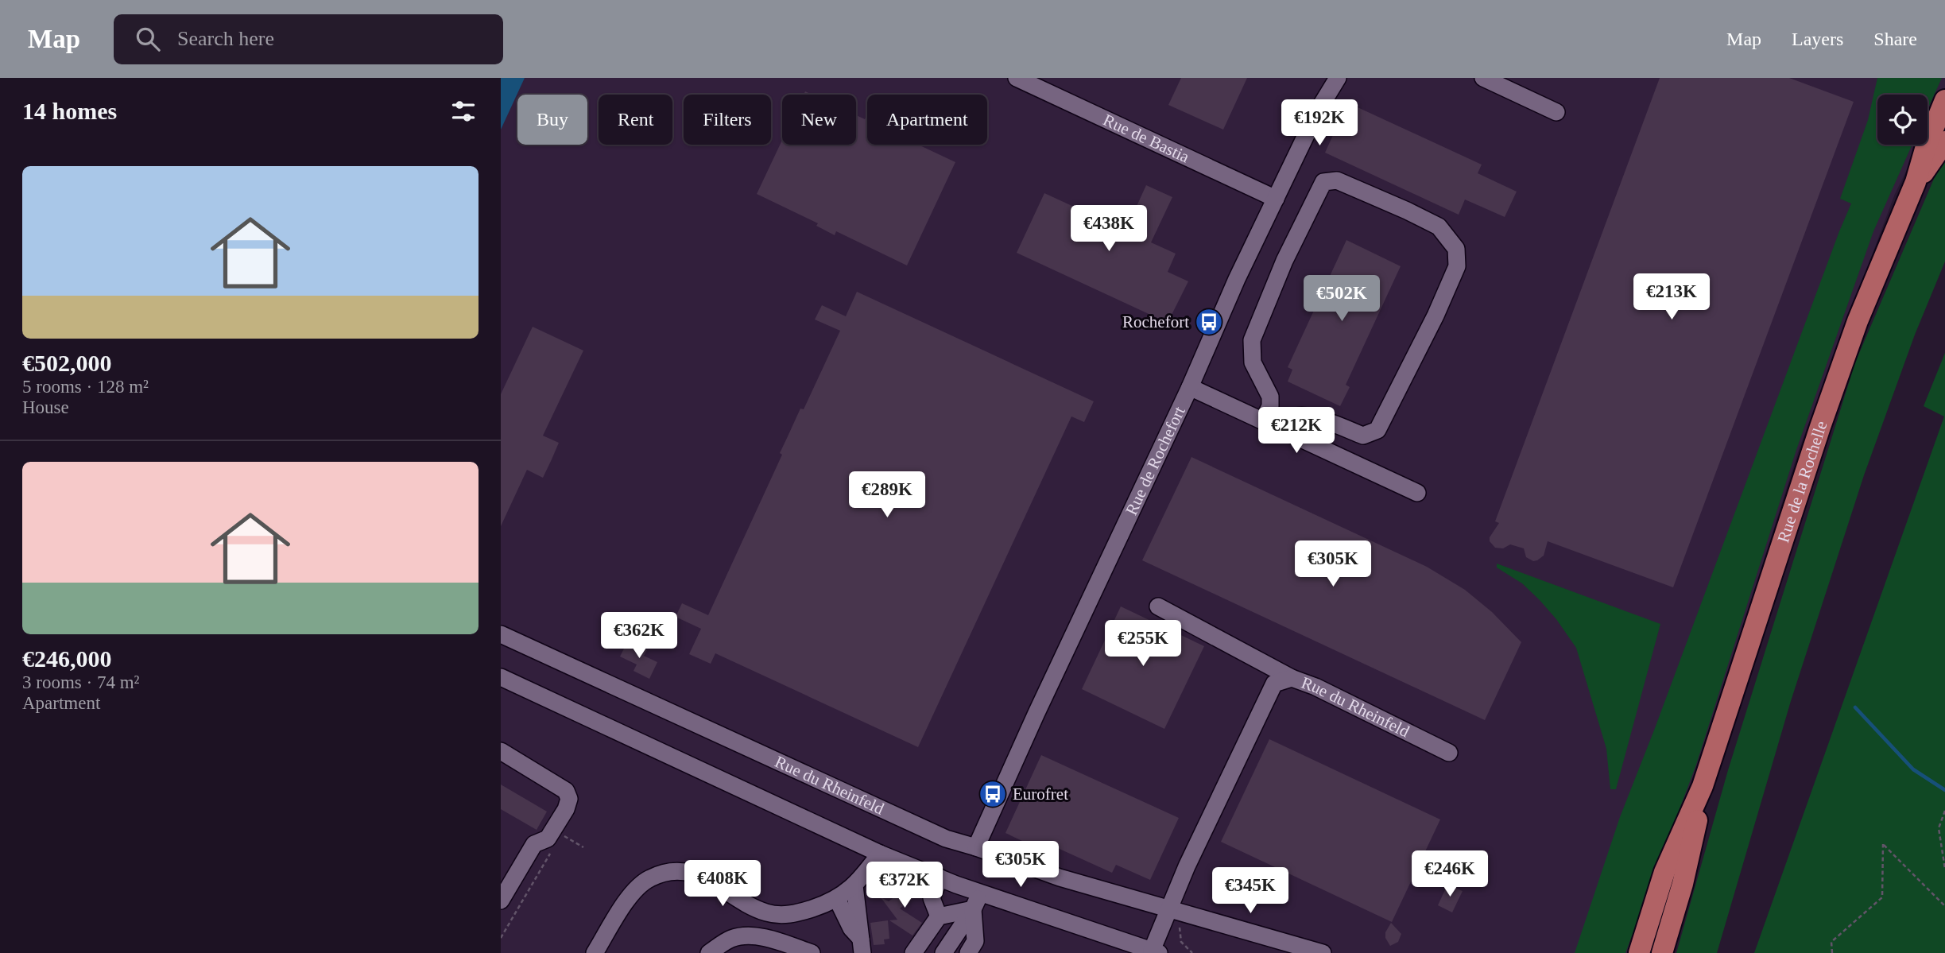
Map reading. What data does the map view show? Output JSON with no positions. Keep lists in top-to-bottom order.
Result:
{
  "streets": {
    "main road": ["Rue de la Rochelle"],
    "street": ["Rue de Bastia", "Rue de Rochefort", "Rue du Rheinfeld"]
  },
  "crossings": [
    ["Rue de Bastia", "Rue de Rochefort"],
    ["Rue de Rochefort", "Rue du Rheinfeld"]
  ],
  "places": {
    "bus stop": ["Rochefort", "Eurofret"]
  },
  "page": {
    "header": "Map",
    "search": "Search here",
    "nav": ["Map", "Layers", "Share"],
    "heading": "14 homes",
    "chip": [
      "Buy",
      "Rent",
      "Filters",
      "New",
      "Apartment"
    ],
    "price": [
      "€192K",
      "€438K",
      "€213K",
      "€502K",
      "€212K",
      "€289K",
      "€305K",
      "€362K",
      "€255K",
      "€305K",
      "€246K",
      "€408K",
      "€372K",
      "€345K"
    ],
    "list": [
      {
        "name": "€502,000",
        "note": "5 rooms · 128 m² · House"
      },
      {
        "name": "€246,000",
        "note": "3 rooms · 74 m² · Apartment"
      }
    ]
  }
}
